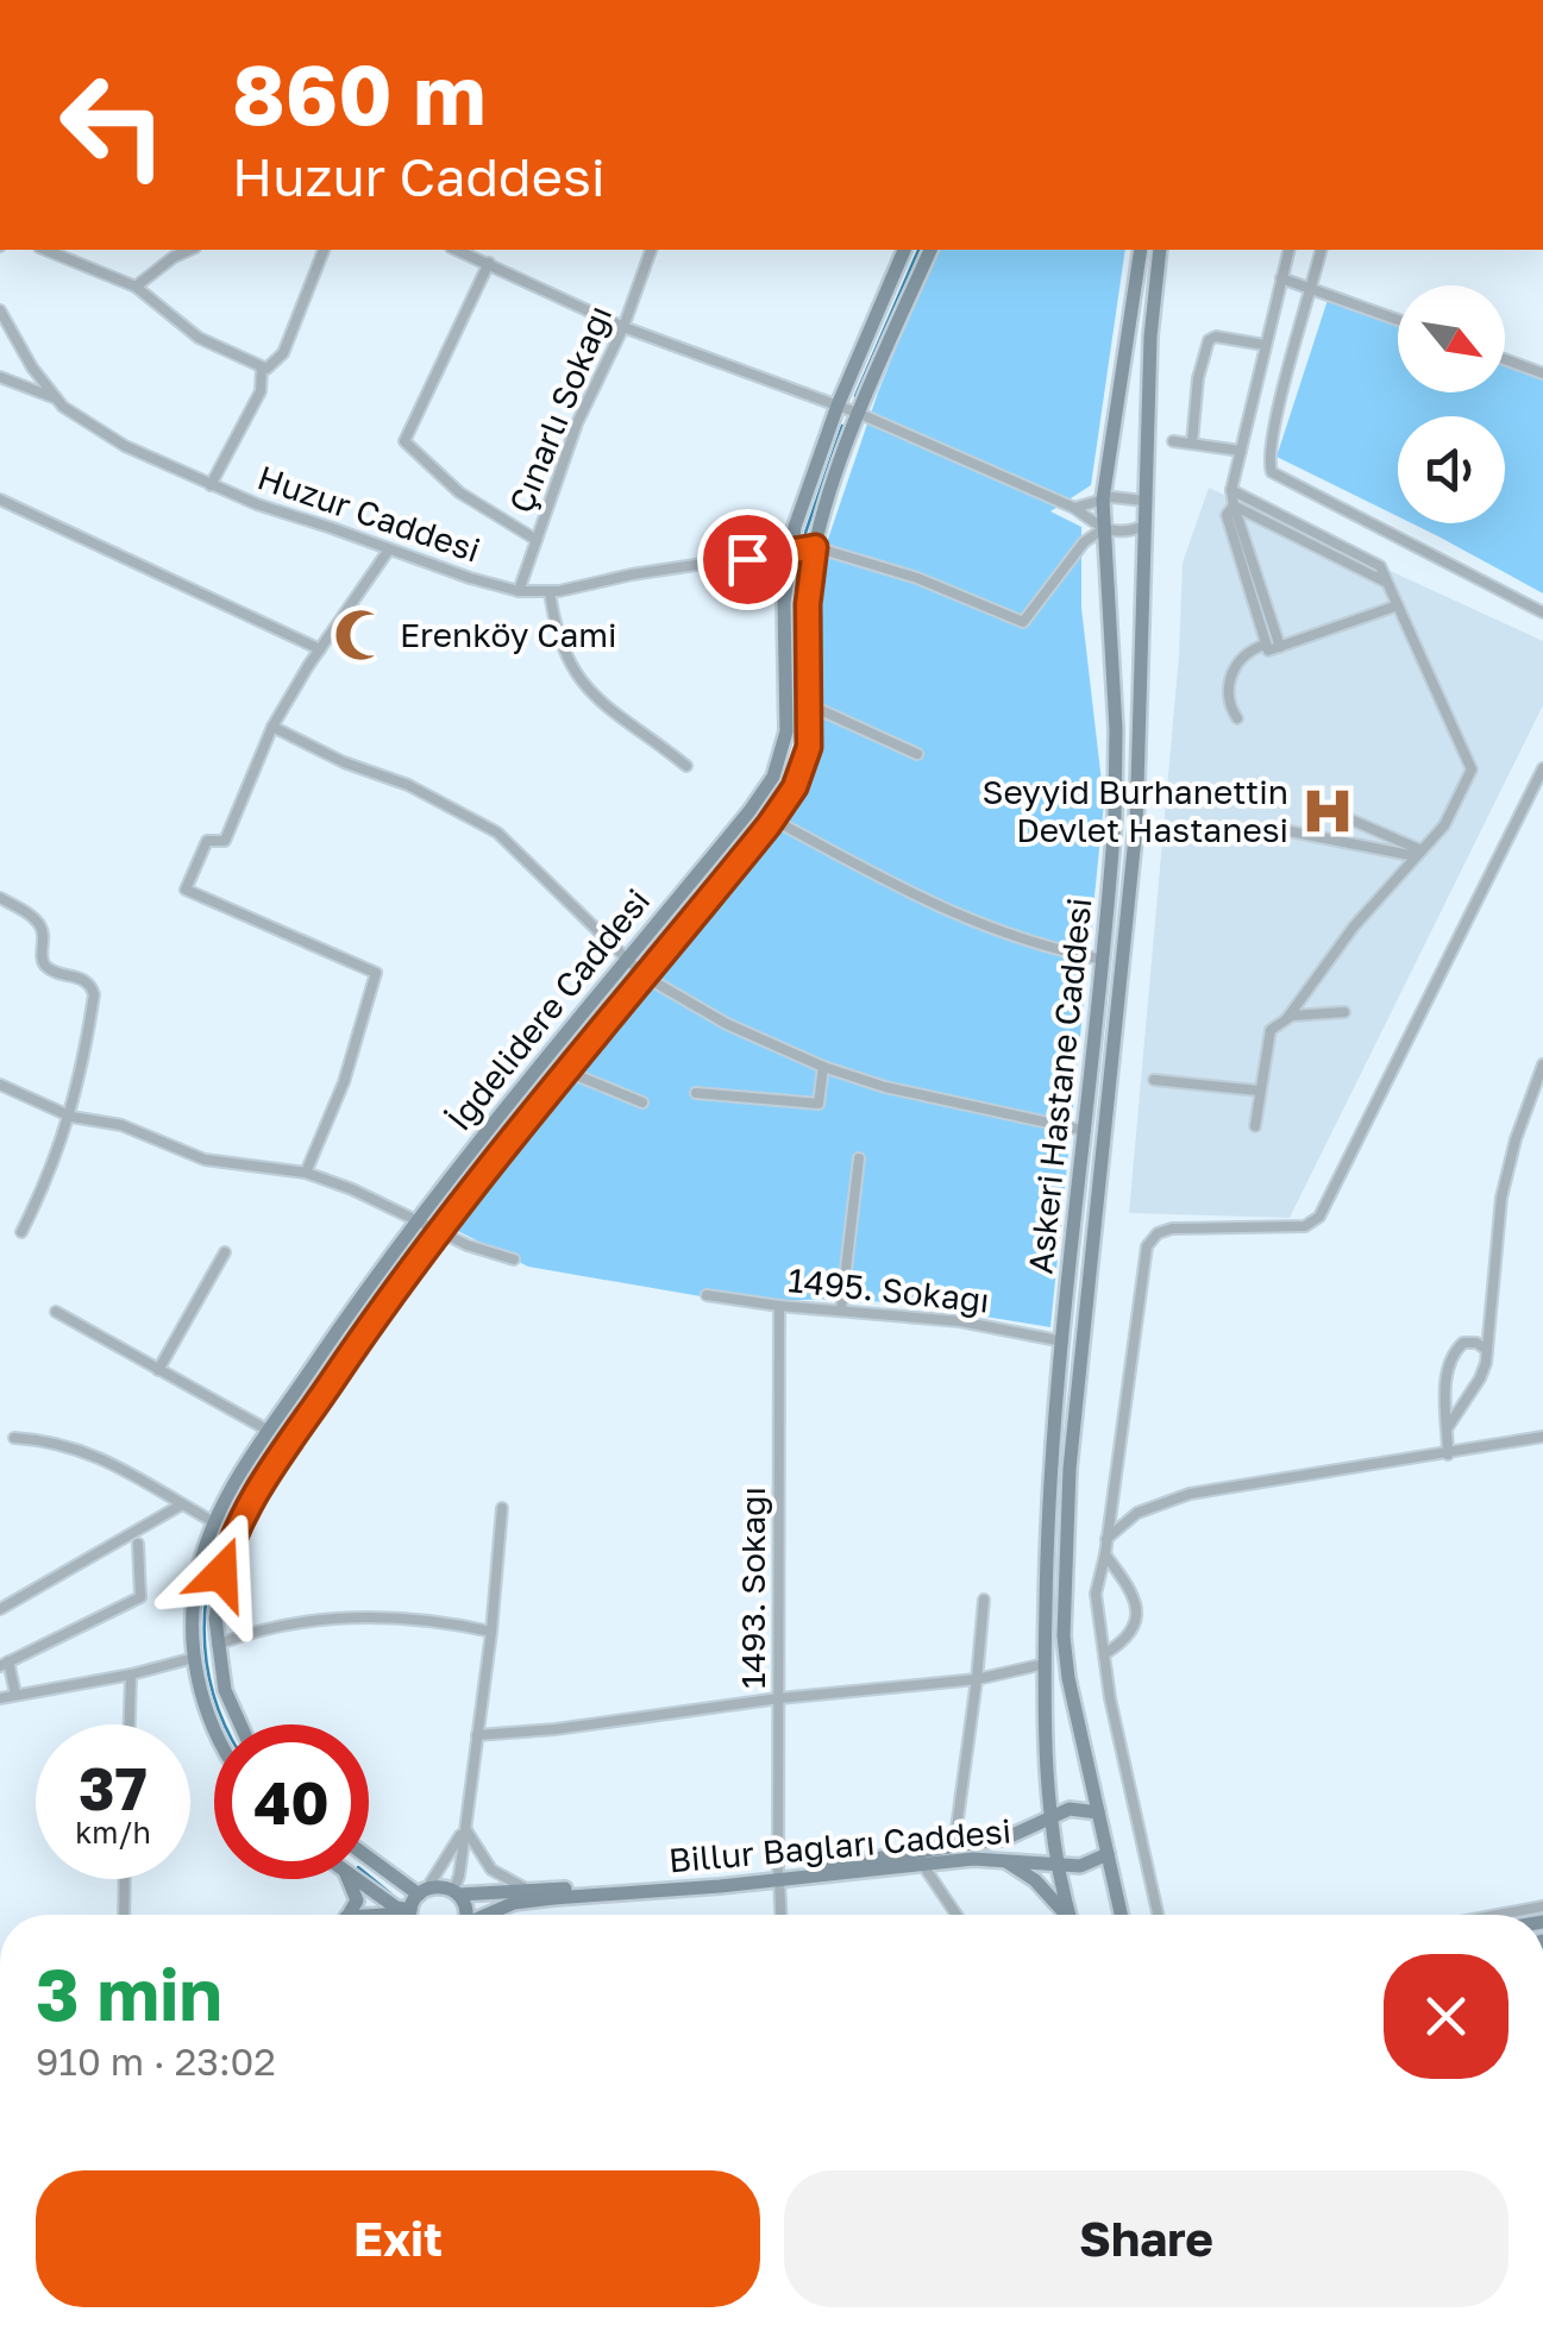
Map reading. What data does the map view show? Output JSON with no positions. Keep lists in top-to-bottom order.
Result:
{
  "streets": {
    "street": [
      "Çınarlı Sokağı",
      "Huzur Caddesi",
      "İğdelidere Caddesi",
      "Askeri Hastane Caddesi",
      "1495. Sokağı",
      "1493. Sokağı",
      "Billur Bağları Caddesi"
    ]
  },
  "crossings": [
    ["Çınarlı Sokağı", "Huzur Caddesi"],
    ["Huzur Caddesi", "İğdelidere Caddesi"],
    ["Askeri Hastane Caddesi", "1495. Sokağı"],
    ["Askeri Hastane Caddesi", "Billur Bağları Caddesi"],
    ["1495. Sokağı", "1493. Sokağı"],
    ["1493. Sokağı", "Billur Bağları Caddesi"]
  ],
  "places": {
    "mosque": ["Erenköy Cami"],
    "hospital": ["Seyyid Burhanettin Devlet Hastanesi"]
  },
  "north": "bottom right",
  "page": {
    "turn": ["860 m", "Huzur Caddesi"],
    "speed": "37 km/h",
    "limit": "40",
    "heading": ["3 min", "910 m · 23:02"],
    "buttons": ["Exit", "Share"]
  }
}
